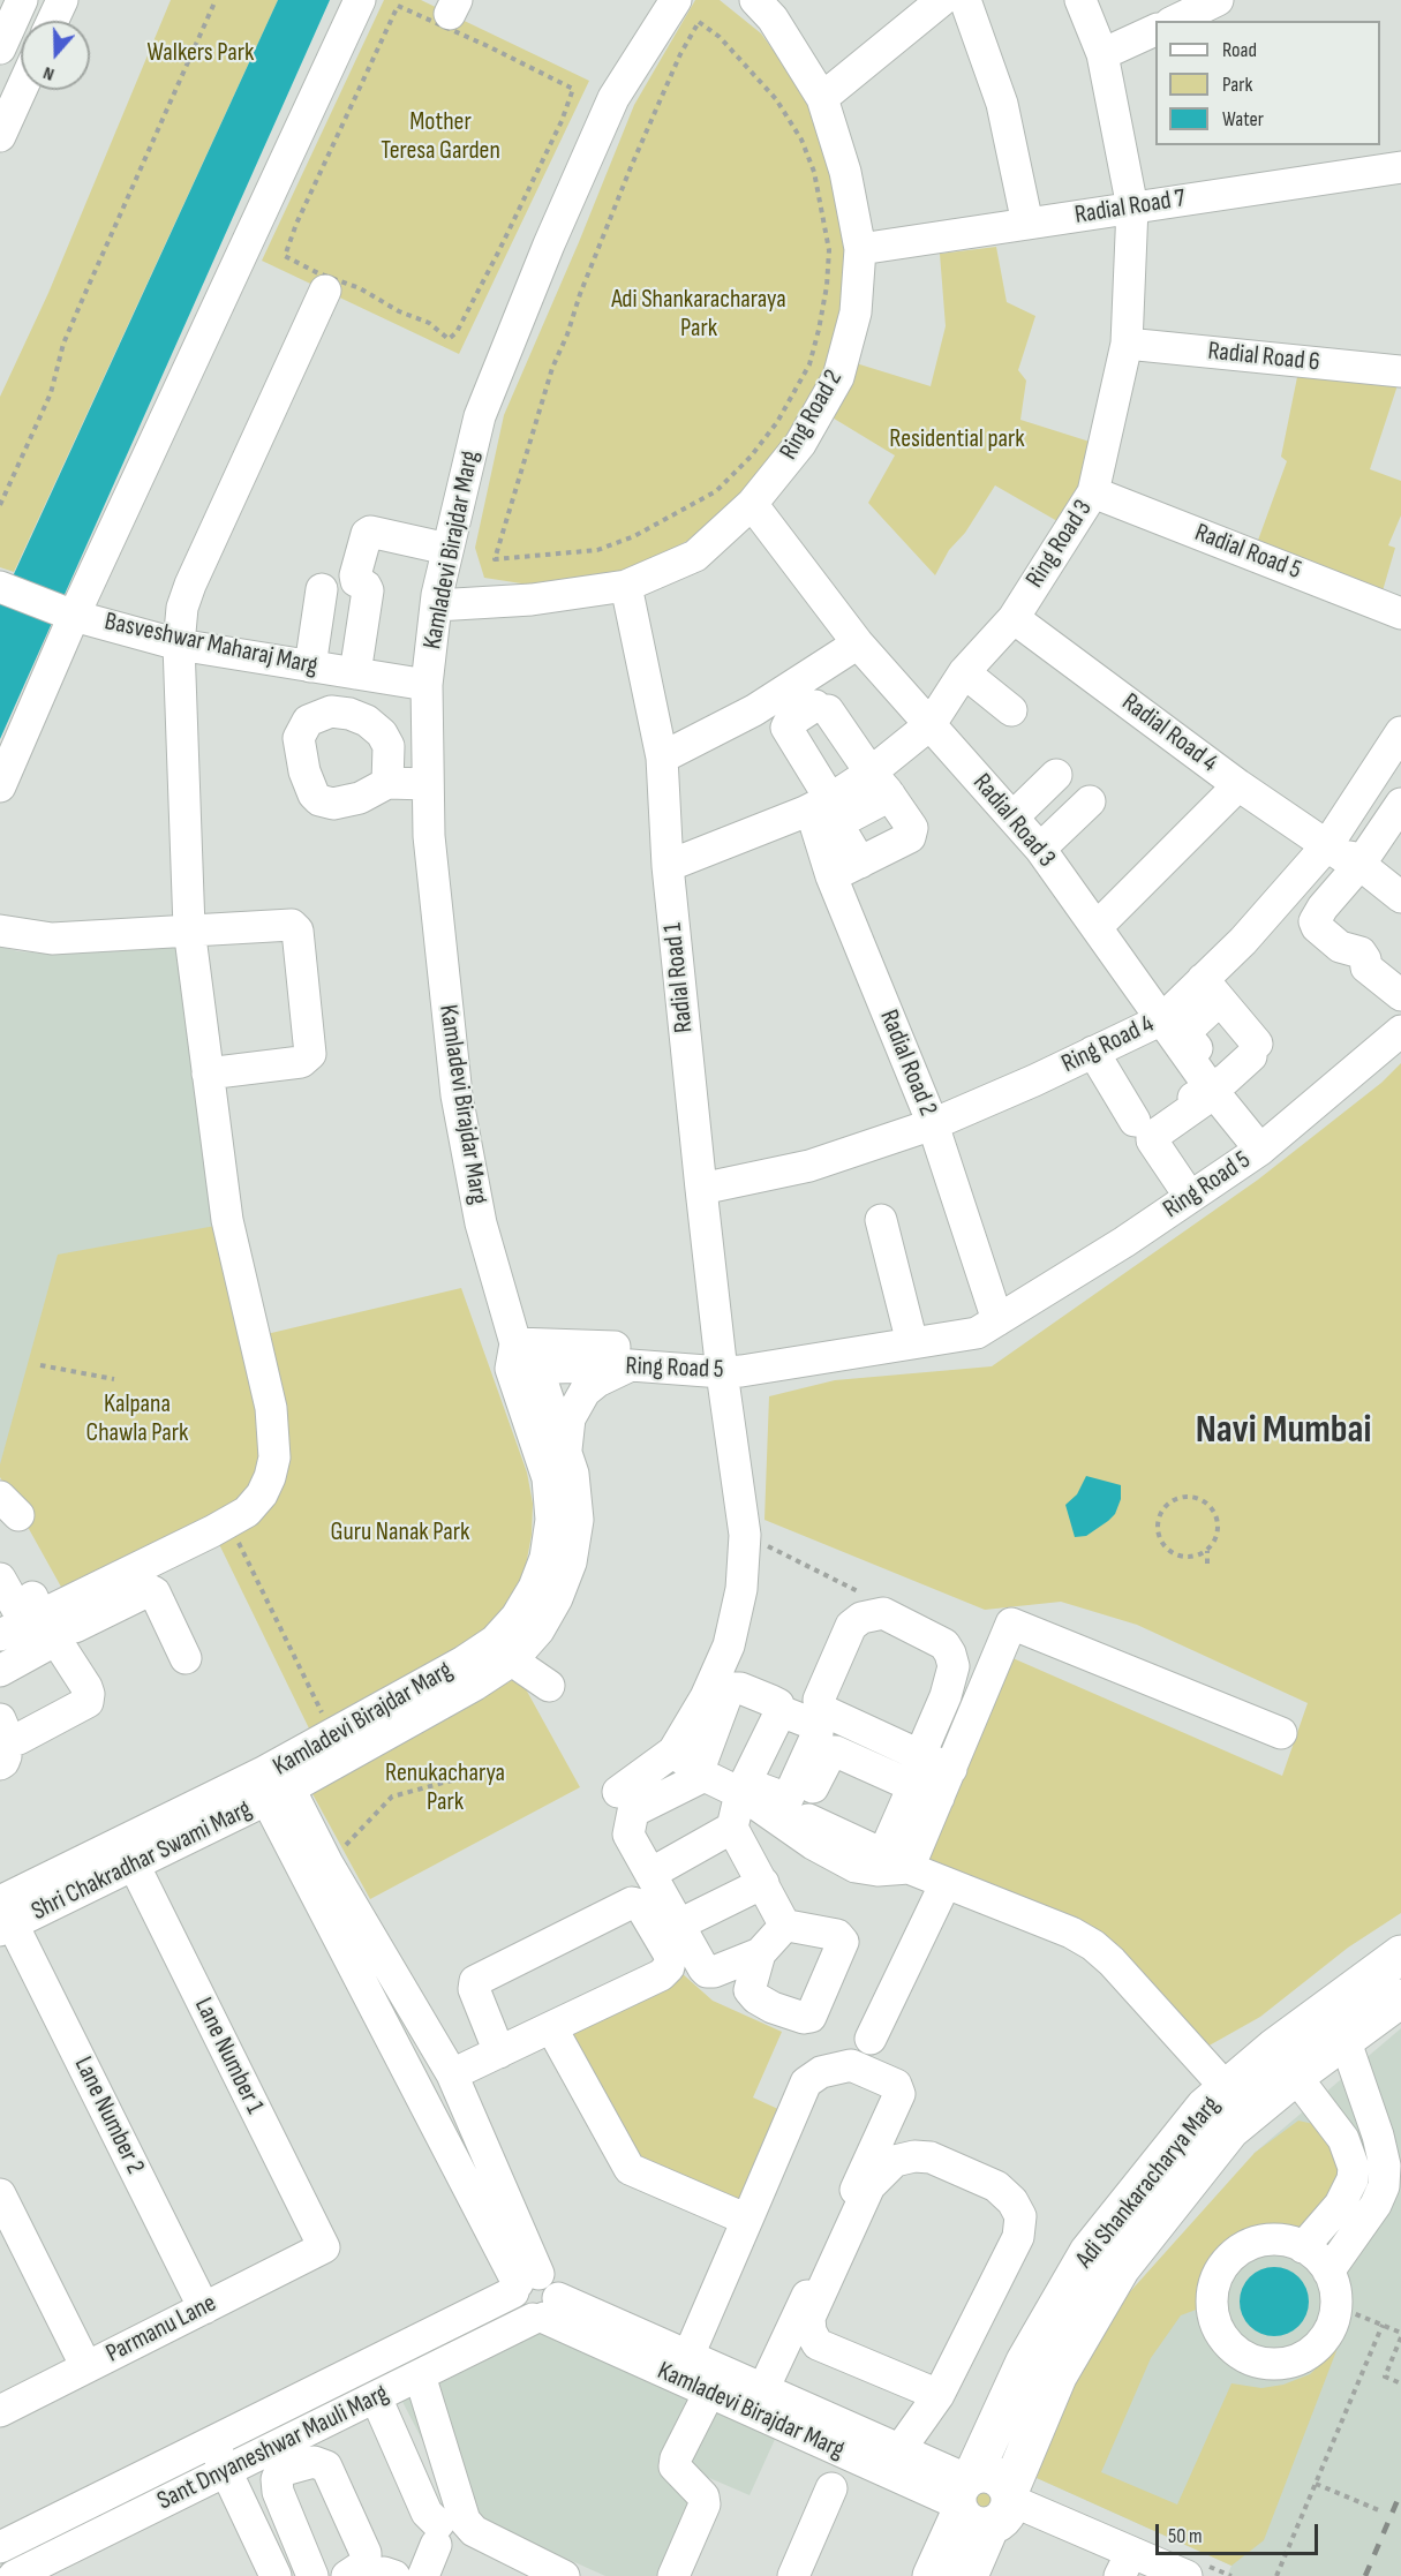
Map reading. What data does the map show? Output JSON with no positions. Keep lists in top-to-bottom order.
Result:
{
  "streets": {
    "main road": ["Adi Shankaracharya Marg"],
    "street": [
      "Radial Road 7",
      "Radial Road 6",
      "Ring Road 2",
      "Ring Road 3",
      "Kamladevi Birajdar Marg",
      "Radial Road 5",
      "Basveshwar Maharaj Marg",
      "Radial Road 4",
      "Radial Road 3",
      "Radial Road 1",
      "Ring Road 4",
      "Radial Road 2",
      "Ring Road 5",
      "Shri Chakradhar Swami Marg",
      "Lane Number 1",
      "Lane Number 2",
      "Parmanu Lane",
      "Sant Dnyaneshwar Mauli Marg"
    ]
  },
  "crossings": [
    ["Radial Road 7", "Ring Road 2"],
    ["Radial Road 7", "Ring Road 3"],
    ["Radial Road 6", "Ring Road 3"],
    ["Ring Road 2", "Kamladevi Birajdar Marg"],
    ["Ring Road 2", "Radial Road 3"],
    ["Ring Road 2", "Radial Road 1"],
    ["Ring Road 3", "Radial Road 5"],
    ["Ring Road 3", "Radial Road 4"],
    ["Ring Road 3", "Radial Road 3"],
    ["Ring Road 3", "Radial Road 1"],
    ["Ring Road 3", "Radial Road 2"],
    ["Kamladevi Birajdar Marg", "Basveshwar Maharaj Marg"],
    ["Kamladevi Birajdar Marg", "Ring Road 5"],
    ["Kamladevi Birajdar Marg", "Shri Chakradhar Swami Marg"],
    ["Kamladevi Birajdar Marg", "Adi Shankaracharya Marg"],
    ["Kamladevi Birajdar Marg", "Sant Dnyaneshwar Mauli Marg"],
    ["Radial Road 4", "Ring Road 4"],
    ["Radial Road 3", "Ring Road 4"],
    ["Radial Road 3", "Ring Road 5"],
    ["Radial Road 1", "Ring Road 4"],
    ["Radial Road 1", "Ring Road 5"],
    ["Ring Road 4", "Radial Road 2"],
    ["Radial Road 2", "Ring Road 5"],
    ["Shri Chakradhar Swami Marg", "Lane Number 1"],
    ["Shri Chakradhar Swami Marg", "Lane Number 2"],
    ["Lane Number 1", "Parmanu Lane"],
    ["Lane Number 2", "Parmanu Lane"]
  ],
  "districts": ["Navi Mumbai"],
  "parks": [
    "Walkers Park",
    "Mother Teresa Garden",
    "Adi Shankaracharaya Park",
    "Residential park",
    "Kalpana Chawla Park",
    "Guru Nanak Park",
    "Renukacharya Park"
  ],
  "legend": ["Road", "Park", "Water"],
  "scale_bar": "50 m",
  "north": "bottom"
}
